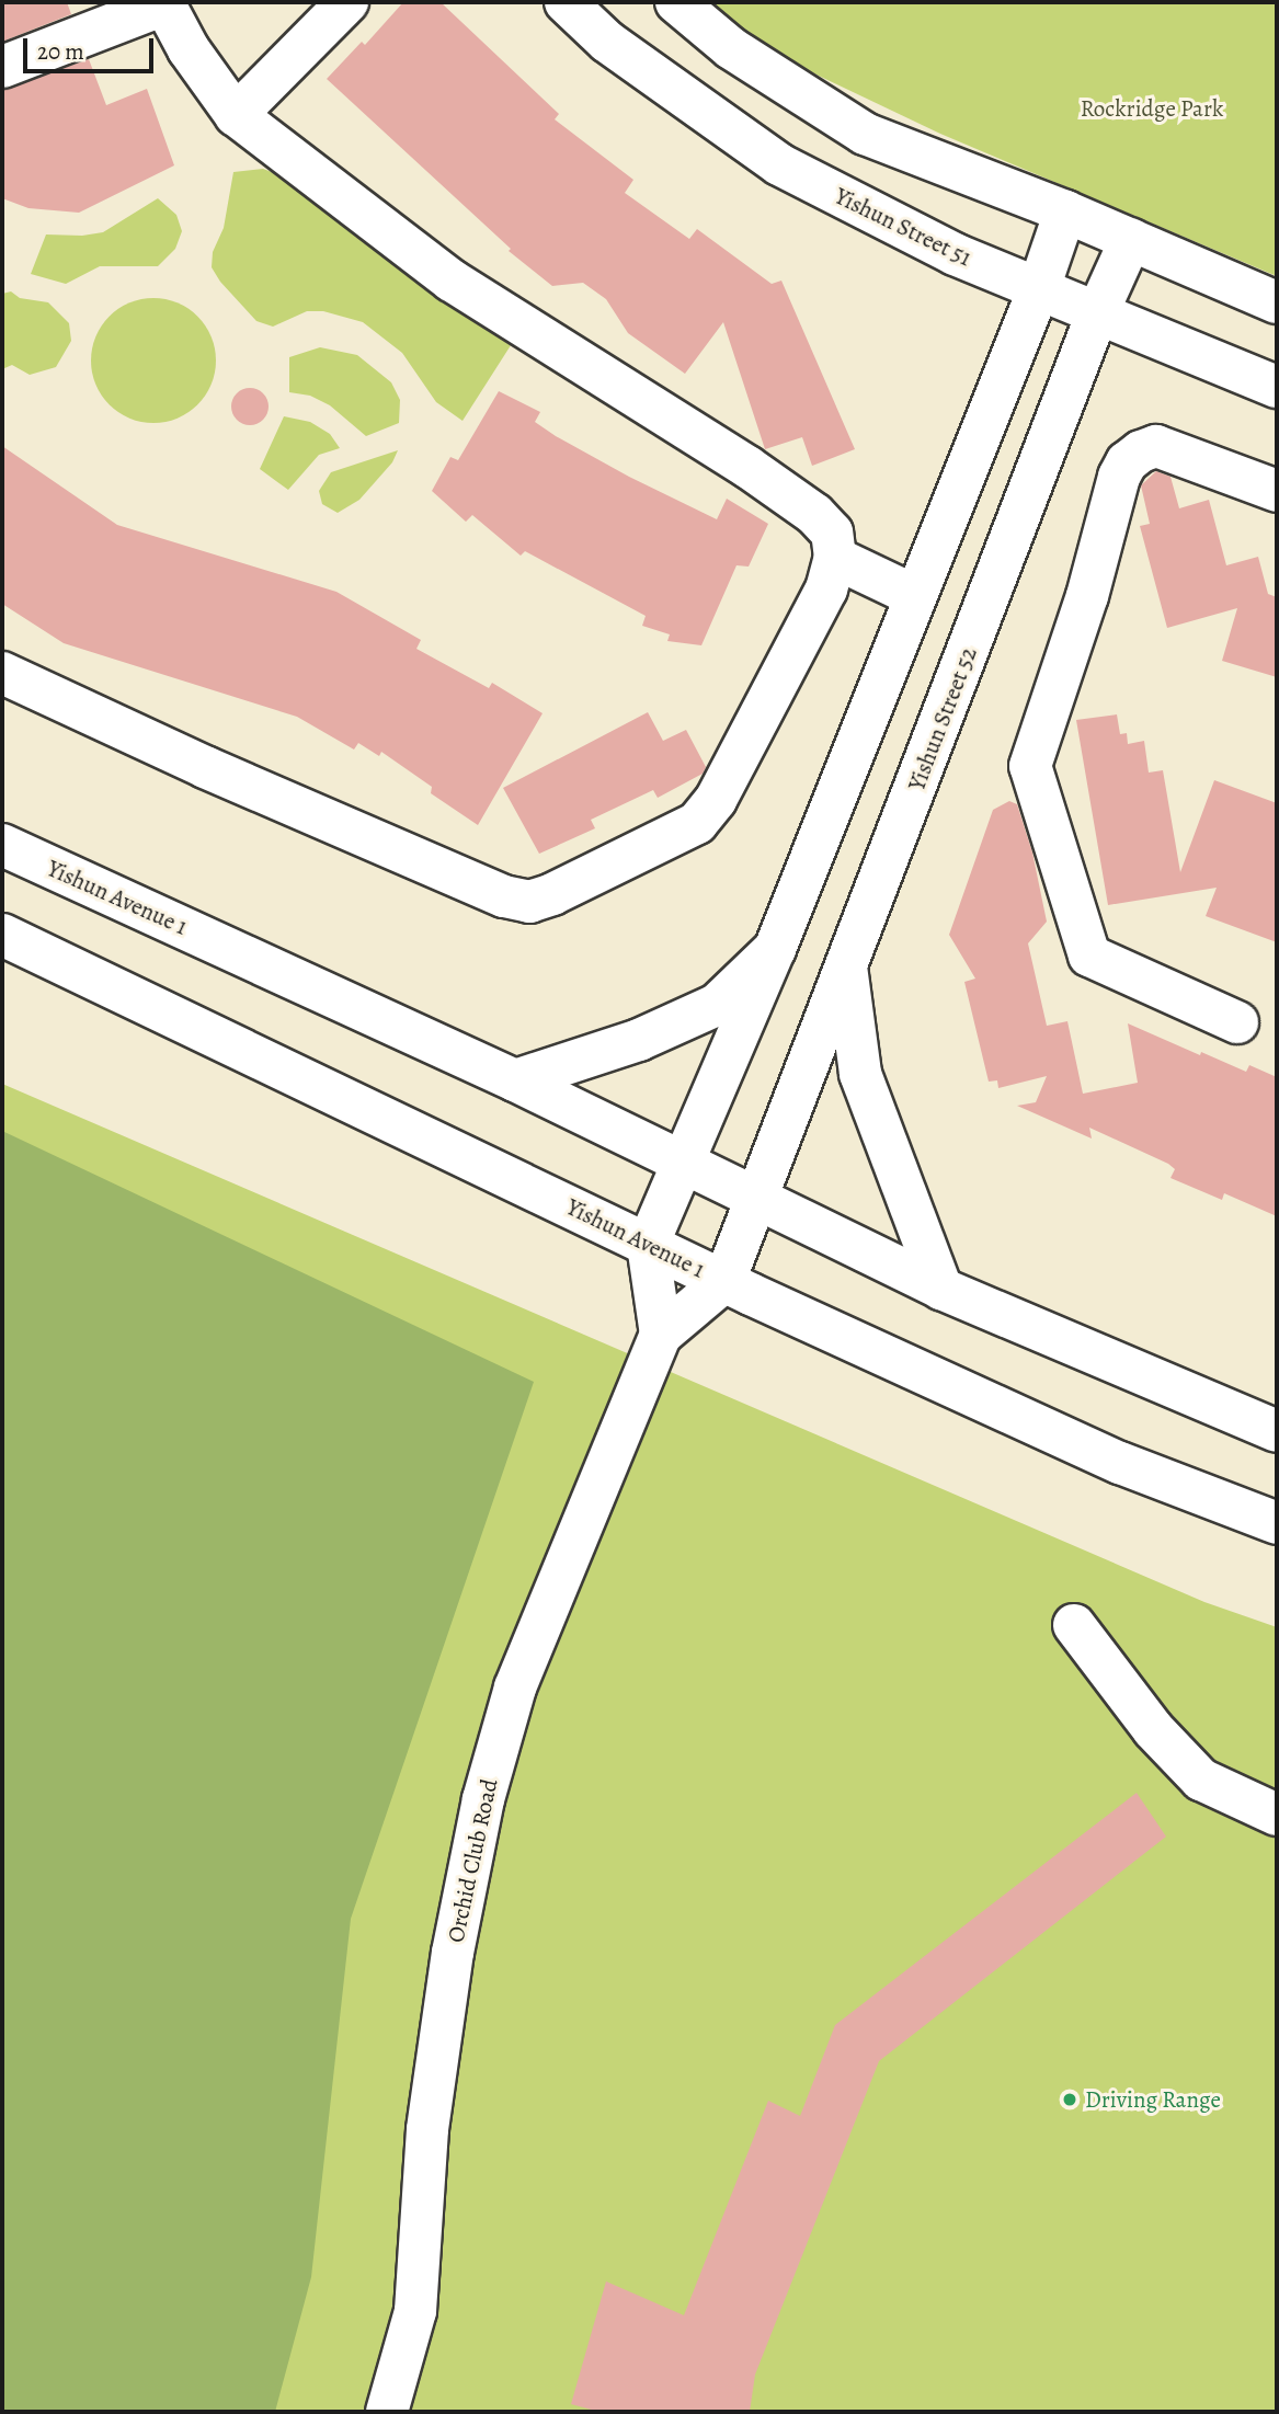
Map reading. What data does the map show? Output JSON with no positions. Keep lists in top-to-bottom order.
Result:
{
  "streets": {
    "street": [
      "Yishun Street 51",
      "Yishun Street 52",
      "Yishun Avenue 1",
      "Orchid Club Road"
    ]
  },
  "crossings": [
    ["Yishun Street 51", "Yishun Street 52"],
    ["Yishun Street 52", "Yishun Avenue 1"],
    ["Yishun Street 52", "Orchid Club Road"],
    ["Yishun Avenue 1", "Orchid Club Road"]
  ],
  "parks": ["Rockridge Park"],
  "places": ["Driving Range"],
  "scale_bar": "20 m"
}
